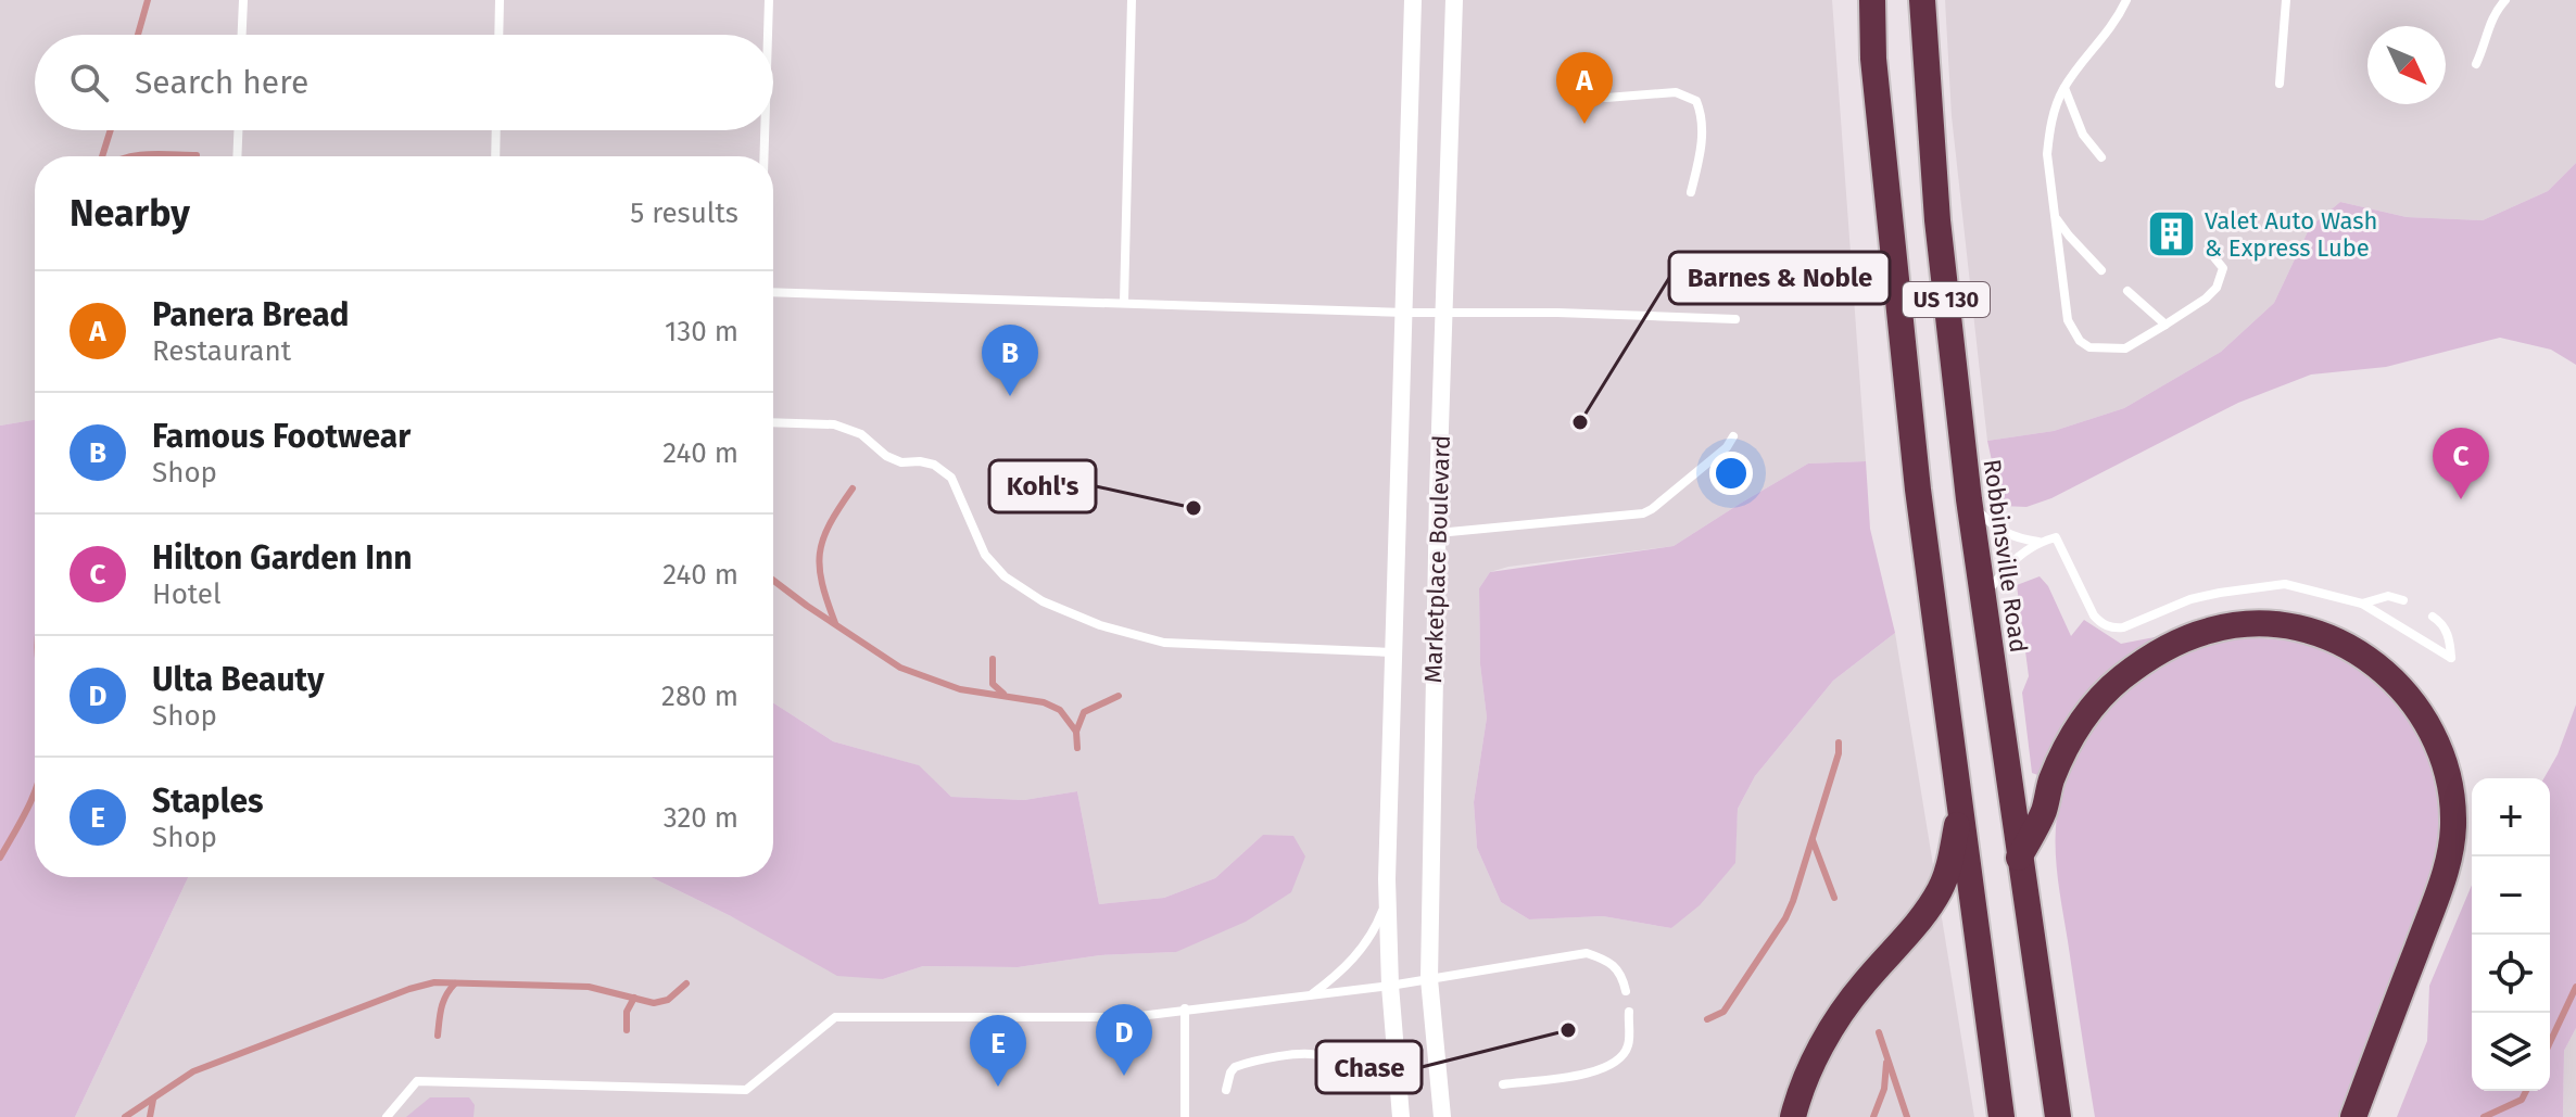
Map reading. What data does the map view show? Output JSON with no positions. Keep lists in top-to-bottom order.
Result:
{
  "streets": {
    "highway": ["US 130", "Robbinsville Road"],
    "street": ["Marketplace Boulevard"]
  },
  "places": {
    "building": ["Valet Auto Wash & Express Lube"],
    "other": ["Barnes & Noble", "Kohl's", "Chase"]
  },
  "north": "bottom right",
  "page": {
    "search": "Search here",
    "pins": [
      "A",
      "B",
      "C",
      "D",
      "E"
    ],
    "heading": ["Nearby", "5 results"],
    "list": [
      {
        "mark": "A",
        "name": "Panera Bread",
        "note": "Restaurant",
        "value": "130 m"
      },
      {
        "mark": "B",
        "name": "Famous Footwear",
        "note": "Shop",
        "value": "240 m"
      },
      {
        "mark": "C",
        "name": "Hilton Garden Inn",
        "note": "Hotel",
        "value": "240 m"
      },
      {
        "mark": "D",
        "name": "Ulta Beauty",
        "note": "Shop",
        "value": "280 m"
      },
      {
        "mark": "E",
        "name": "Staples",
        "note": "Shop",
        "value": "320 m"
      }
    ],
    "map_buttons": ["+", "−"]
  }
}
